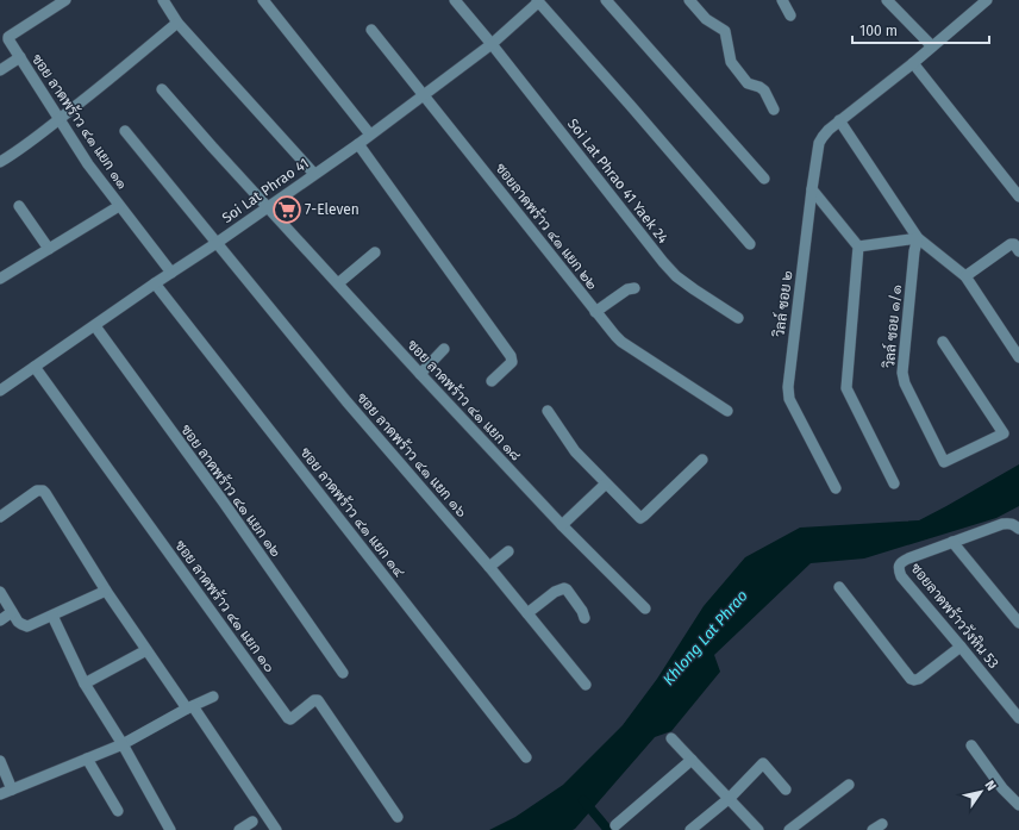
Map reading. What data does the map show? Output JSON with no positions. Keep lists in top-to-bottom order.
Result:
{
  "streets": {
    "street": [
      "ซอย ลาดพร้าว ๔๑ แยก ๑๑",
      "Soi Lat Phrao 41 Yaek 24",
      "Soi Lat Phrao 41",
      "ซอยลาดพร้าว ๔๑ แยก ๒๒",
      "วิลล์ ซอย ๒",
      "วิลล์ ซอย ๑/๑",
      "ซอย ลาดพร้าว ๔๑ แยก ๑๘",
      "ซอย ลาดพร้าว ๔๑ แยก ๑๖",
      "ซอย ลาดพร้าว ๔๑ แยก ๑๒",
      "ซอย ลาดพร้าว ๔๑ แยก ๑๔",
      "ซอย ลาดพร้าว ๔๑ แยก ๑๐",
      "ซอยลาดพร้าววังหิน 53"
    ]
  },
  "crossings": [
    ["ซอย ลาดพร้าว ๔๑ แยก ๑๑", "Soi Lat Phrao 41"],
    ["Soi Lat Phrao 41 Yaek 24", "Soi Lat Phrao 41"],
    ["Soi Lat Phrao 41", "ซอยลาดพร้าว ๔๑ แยก ๒๒"],
    ["Soi Lat Phrao 41", "ซอย ลาดพร้าว ๔๑ แยก ๑๘"],
    ["Soi Lat Phrao 41", "ซอย ลาดพร้าว ๔๑ แยก ๑๖"],
    ["Soi Lat Phrao 41", "ซอย ลาดพร้าว ๔๑ แยก ๑๒"],
    ["Soi Lat Phrao 41", "ซอย ลาดพร้าว ๔๑ แยก ๑๔"],
    ["Soi Lat Phrao 41", "ซอย ลาดพร้าว ๔๑ แยก ๑๐"]
  ],
  "water": ["Khlong Lat Phrao"],
  "places": {
    "supermarket": ["7-Eleven"]
  },
  "scale_bar": "100 m",
  "north": "top right"
}
